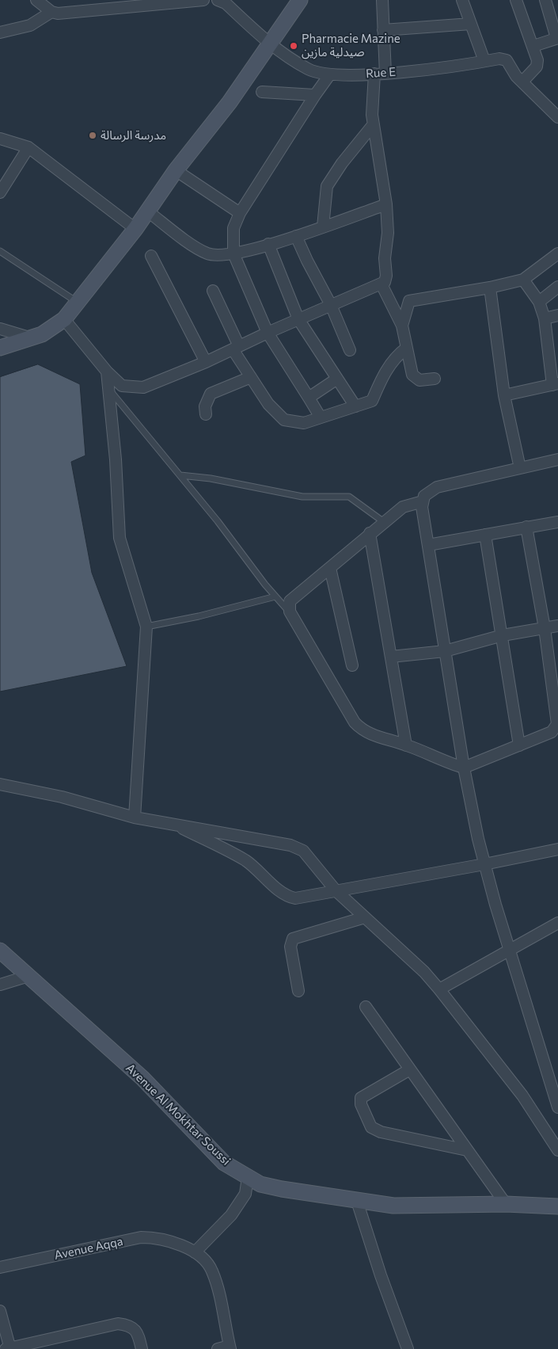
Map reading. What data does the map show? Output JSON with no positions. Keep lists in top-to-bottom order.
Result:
{
  "streets": {
    "street": ["Rue E", "Avenue Al Mokhtar Soussi", "Avenue Aqqa"]
  },
  "places": ["Pharmacie Mazine صيدلية مازين", "مدرسة الرسالة"]
}
